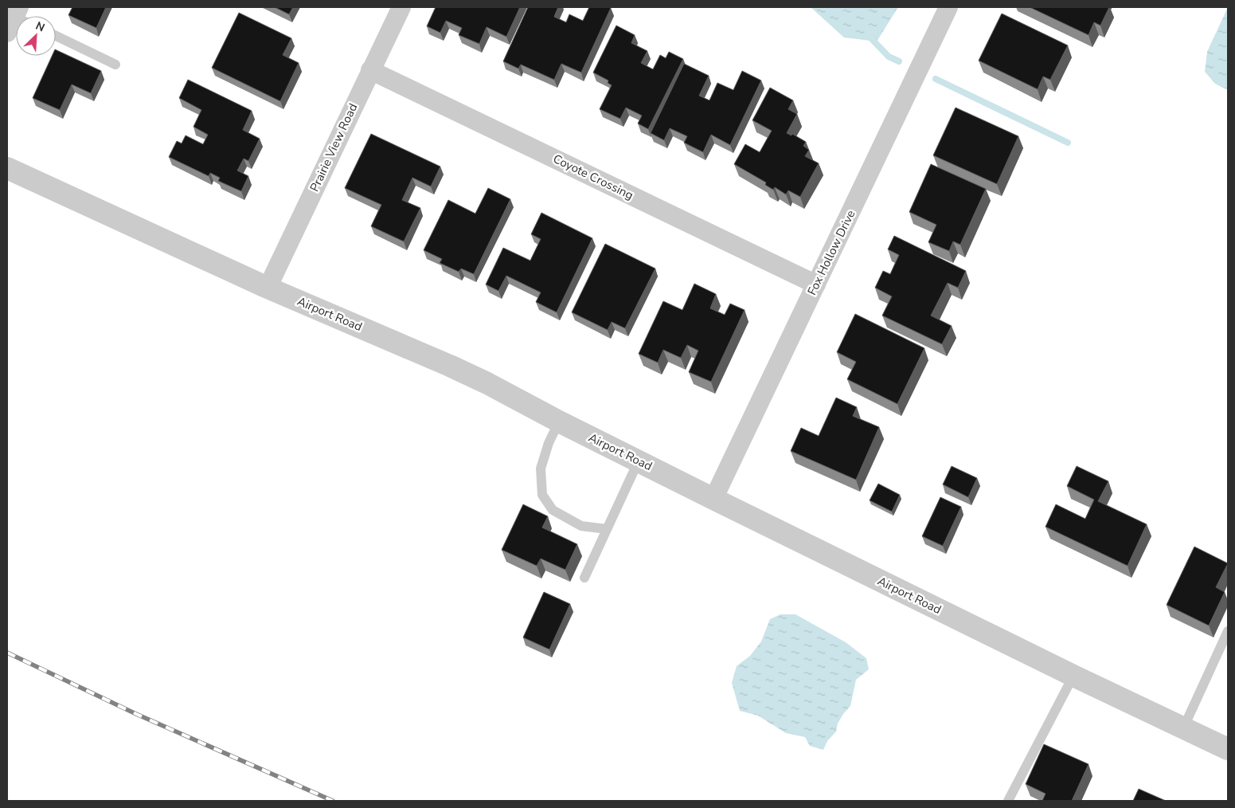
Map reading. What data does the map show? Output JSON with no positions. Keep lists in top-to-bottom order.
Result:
{
  "streets": {
    "street": [
      "Prairie View Road",
      "Coyote Crossing",
      "Fox Hollow Drive",
      "Airport Road"
    ]
  },
  "crossings": [
    ["Prairie View Road", "Coyote Crossing"],
    ["Prairie View Road", "Airport Road"],
    ["Coyote Crossing", "Fox Hollow Drive"],
    ["Fox Hollow Drive", "Airport Road"]
  ],
  "north": "top right"
}
